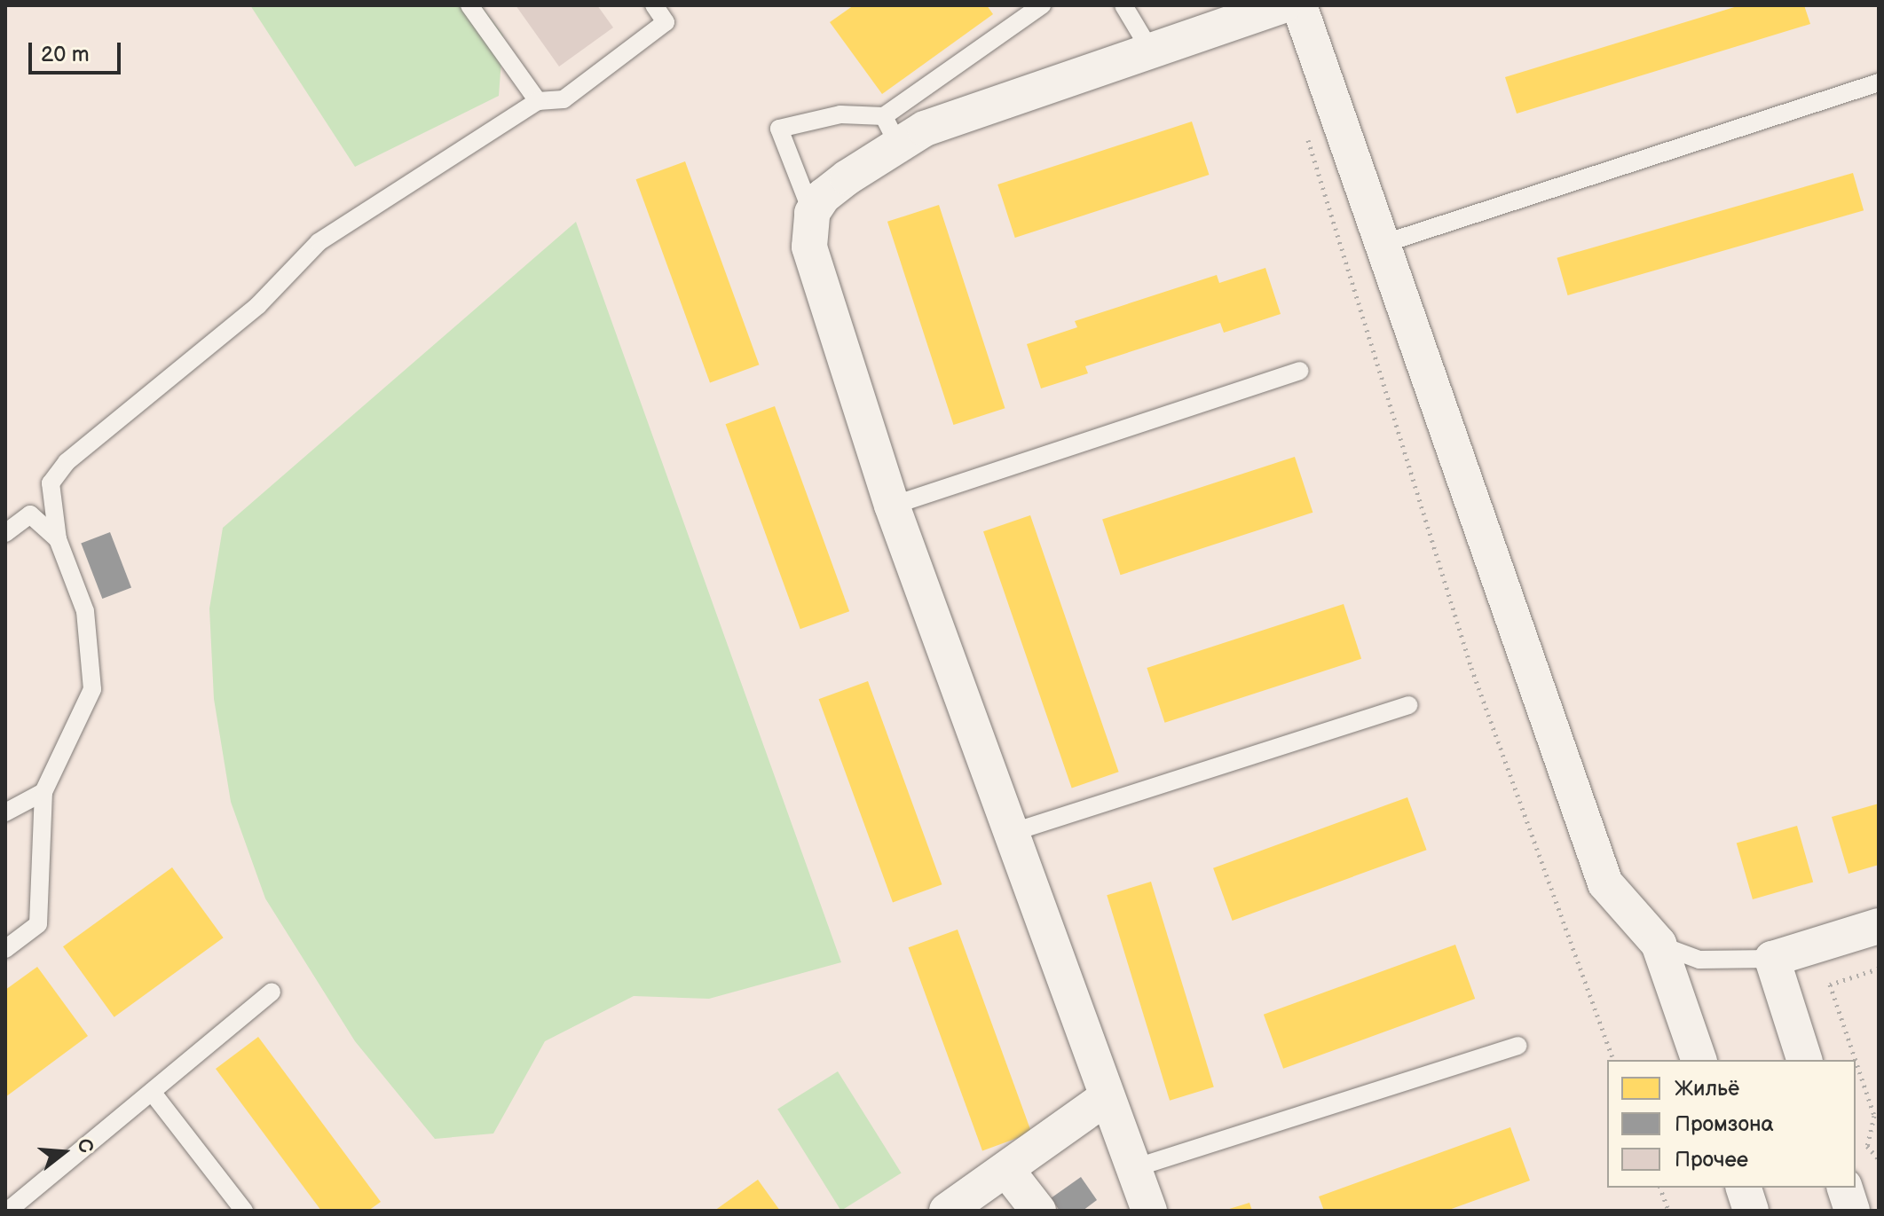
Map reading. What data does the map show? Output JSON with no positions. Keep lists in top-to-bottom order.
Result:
{
  "legend": ["Жильё", "Промзона", "Прочее"],
  "scale_bar": "20 m",
  "north": "right"
}
